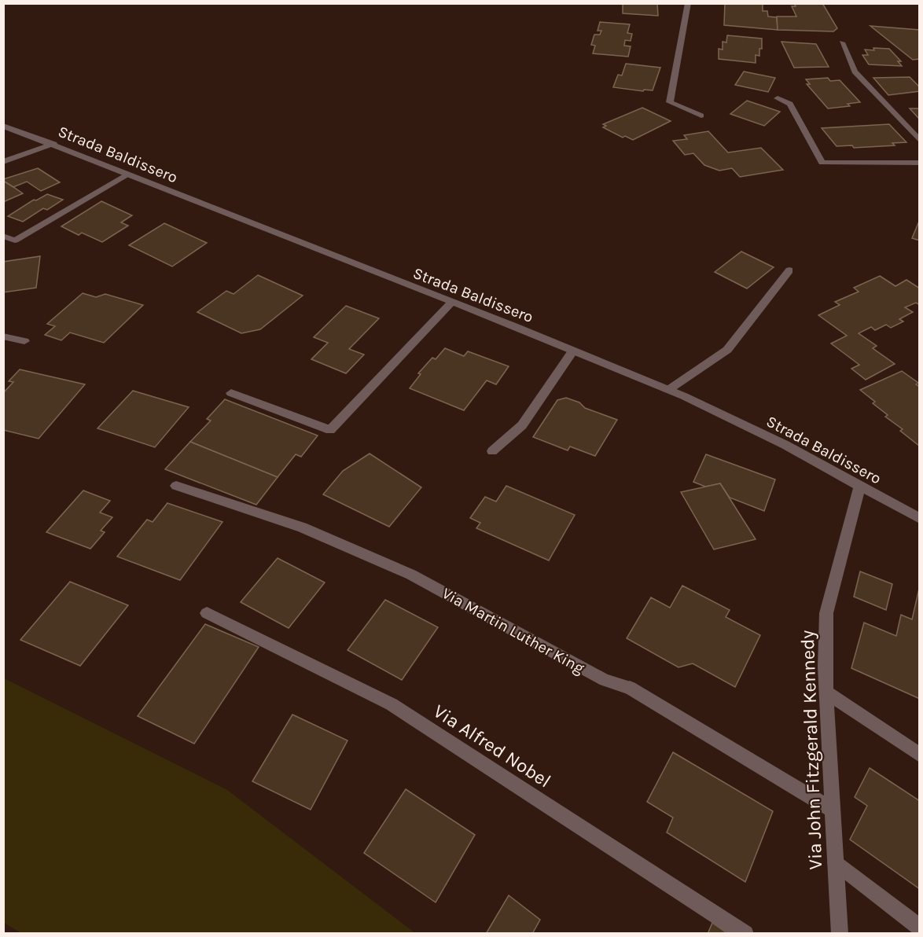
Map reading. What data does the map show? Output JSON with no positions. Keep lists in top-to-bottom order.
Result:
{
  "streets": {
    "street": [
      "Strada Baldissero",
      "Via Martin Luther King",
      "Via Alfred Nobel",
      "Via John Fitzgerald Kennedy"
    ]
  },
  "crossings": [
    ["Strada Baldissero", "Via John Fitzgerald Kennedy"],
    ["Via Martin Luther King", "Via John Fitzgerald Kennedy"]
  ]
}
